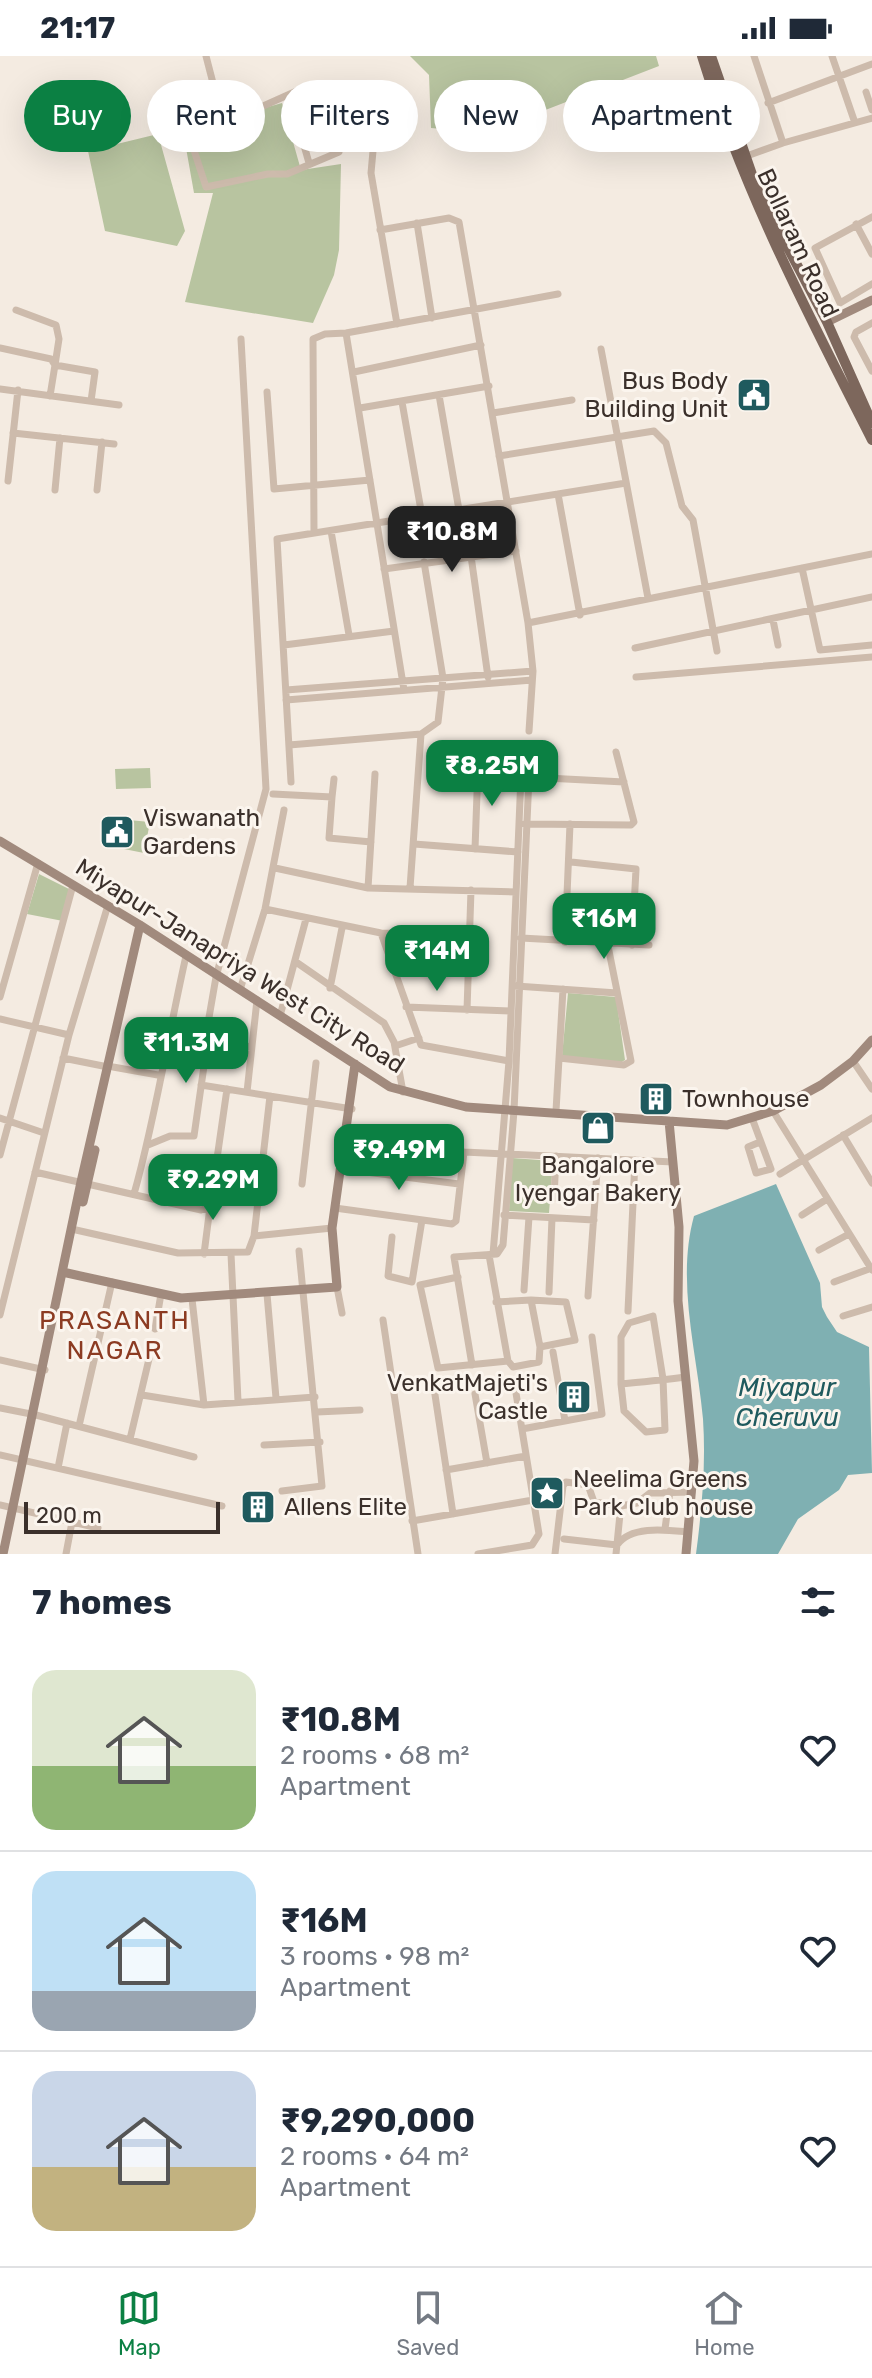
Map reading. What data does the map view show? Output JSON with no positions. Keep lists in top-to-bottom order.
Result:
{
  "streets": {
    "main road": ["Bollaram Road"],
    "street": ["Miyapur-Janapriya West City Road"]
  },
  "districts": ["PRASANTH NAGAR"],
  "water": ["Miyapur Cheruvu"],
  "places": {
    "public building": ["Bus Body Building Unit", "Viswanath Gardens"],
    "building": ["Townhouse", "VenkatMajeti's Castle", "Allens Elite"],
    "shop": ["Bangalore Iyengar Bakery"],
    "place": ["Neelima Greens Park Club house"]
  },
  "scale_bar": "200 m",
  "page": {
    "status": "21:17",
    "chip": [
      "Buy",
      "Rent",
      "Filters",
      "New",
      "Apartment"
    ],
    "price": [
      "₹10.8M",
      "₹8.25M",
      "₹16M",
      "₹14M",
      "₹11.3M",
      "₹9.49M",
      "₹9.29M"
    ],
    "scale": "200 m",
    "heading": "7 homes",
    "list": [
      {
        "name": "₹10.8M",
        "note": "2 rooms · 68 m² · Apartment"
      },
      {
        "name": "₹16M",
        "note": "3 rooms · 98 m² · Apartment"
      },
      {
        "name": "₹9,290,000",
        "note": "2 rooms · 64 m² · Apartment"
      }
    ],
    "tabs": ["Map", "Saved", "Home"]
  }
}
